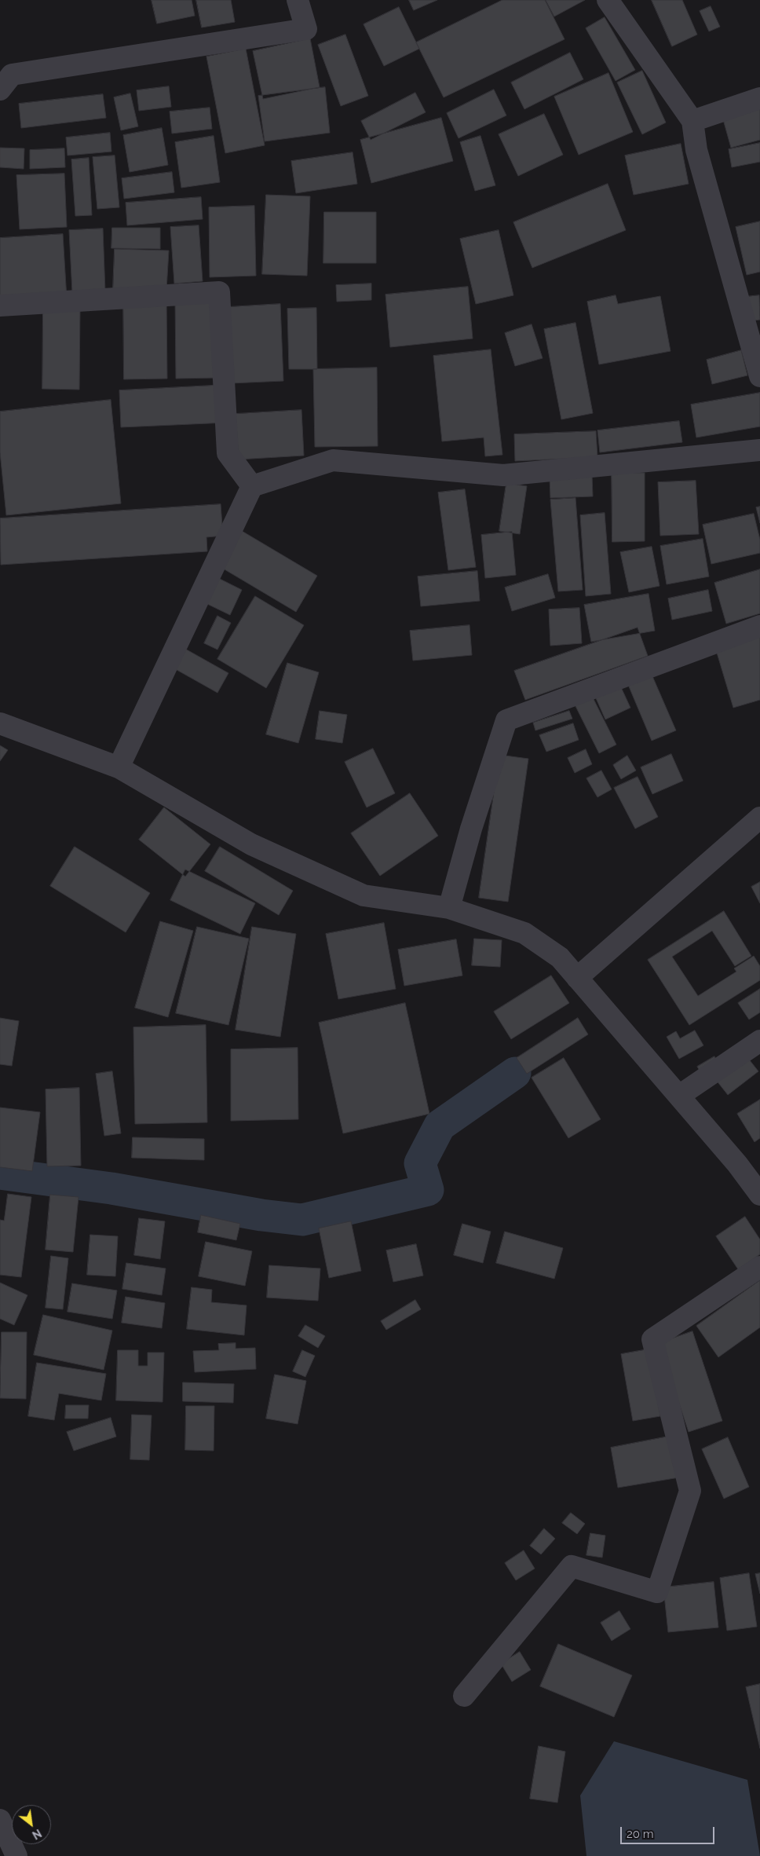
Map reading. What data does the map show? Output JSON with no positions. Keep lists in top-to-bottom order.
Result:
{
  "scale_bar": "20 m",
  "north": "bottom right"
}
